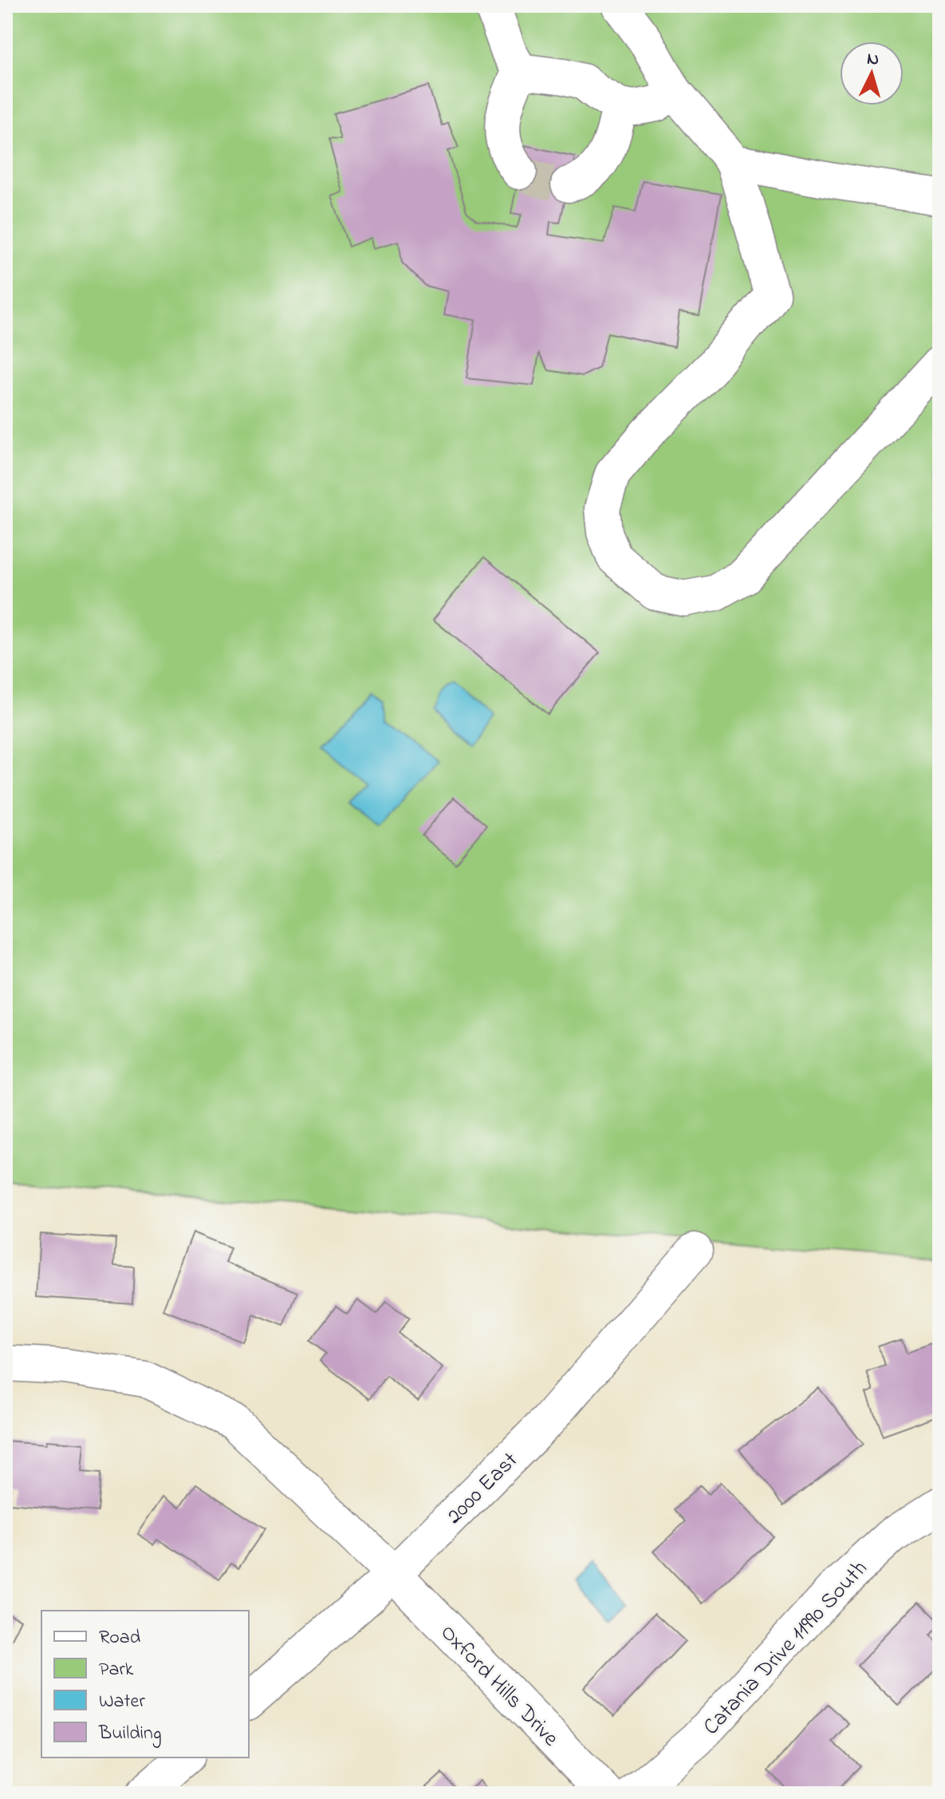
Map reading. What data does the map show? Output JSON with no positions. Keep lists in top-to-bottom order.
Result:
{
  "streets": {
    "street": ["2000 East", "Catania Drive 11990 South", "Oxford Hills Drive"]
  },
  "crossings": [
    ["2000 East", "Oxford Hills Drive"]
  ],
  "legend": [
    "Road",
    "Park",
    "Water",
    "Building"
  ],
  "north": "top"
}
